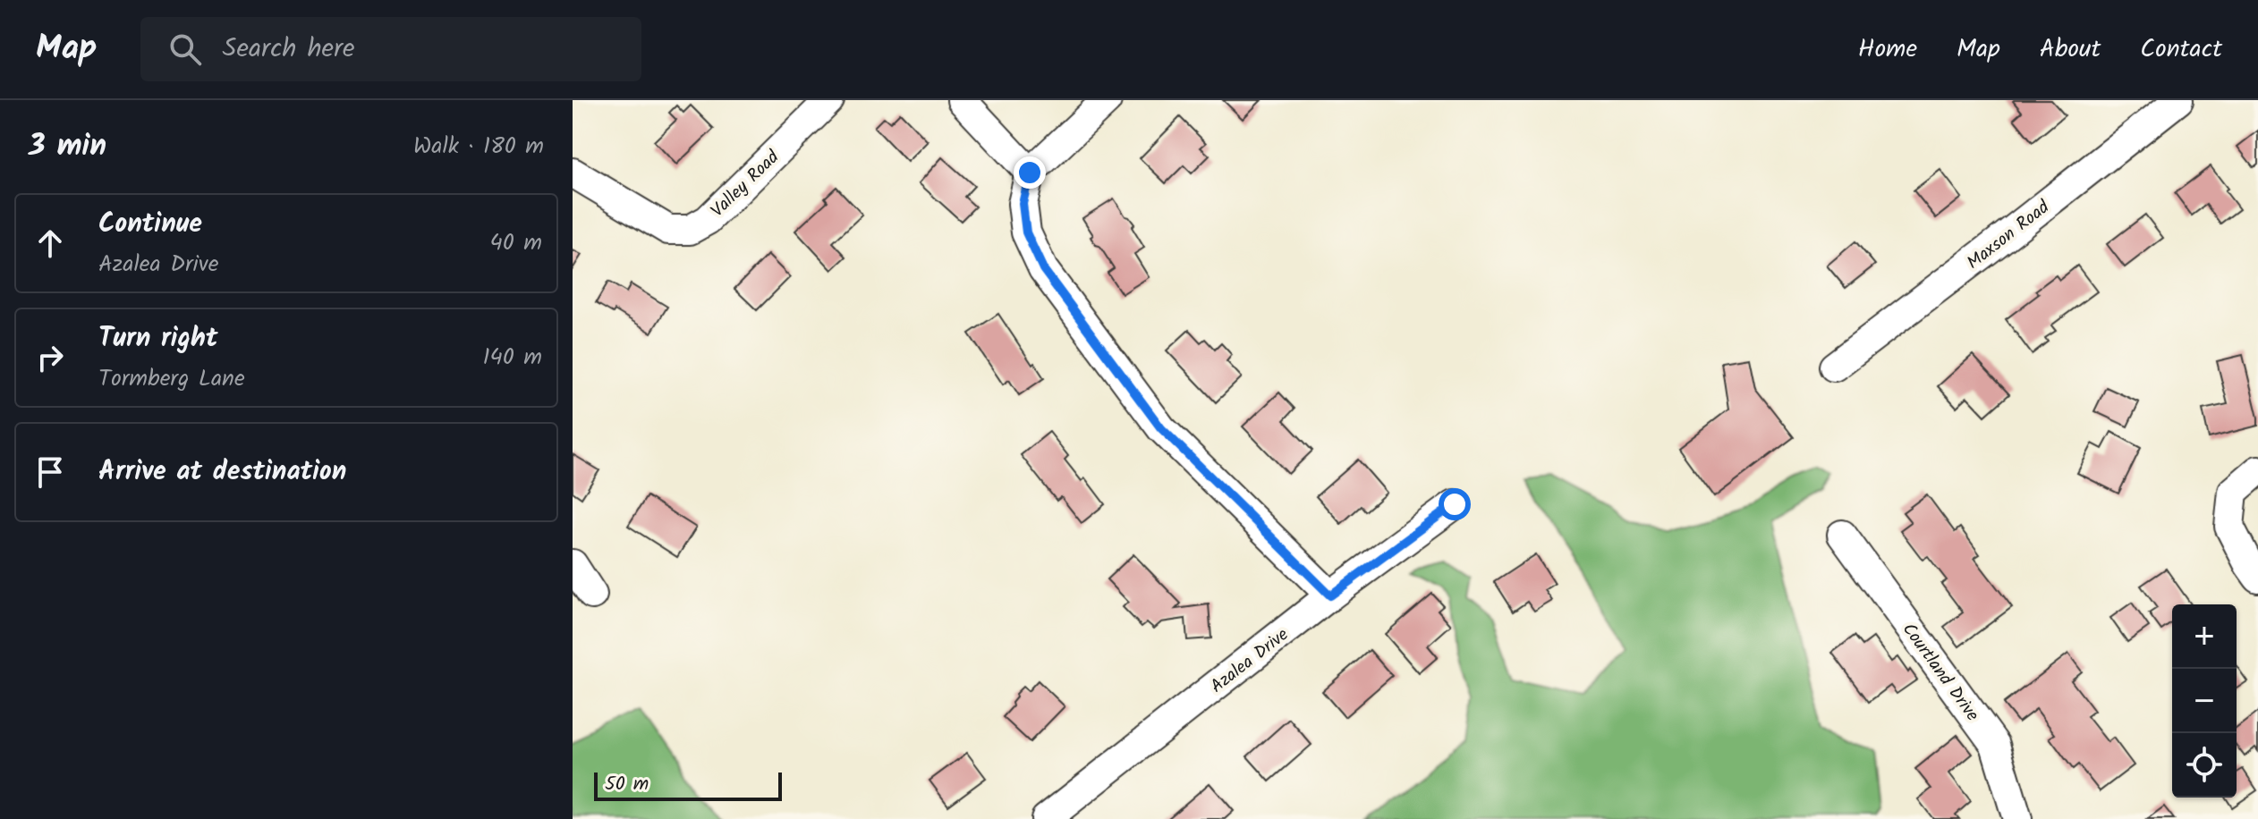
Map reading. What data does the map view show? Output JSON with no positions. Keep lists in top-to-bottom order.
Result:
{
  "streets": {
    "street": [
      "Valley Road",
      "Maxson Road",
      "Azalea Drive",
      "Courtland Drive"
    ]
  },
  "scale_bar": "50 m",
  "page": {
    "header": "Map",
    "search": "Search here",
    "nav": [
      "Home",
      "Map",
      "About",
      "Contact"
    ],
    "heading": ["3 min", "Walk · 180 m"],
    "list": [
      ["Continue", "Azalea Drive", "40 m"],
      ["Turn right", "Tormberg Lane", "140 m"],
      "Arrive at destination"
    ],
    "map_buttons": ["+", "−"],
    "scale": "50 m"
  }
}
